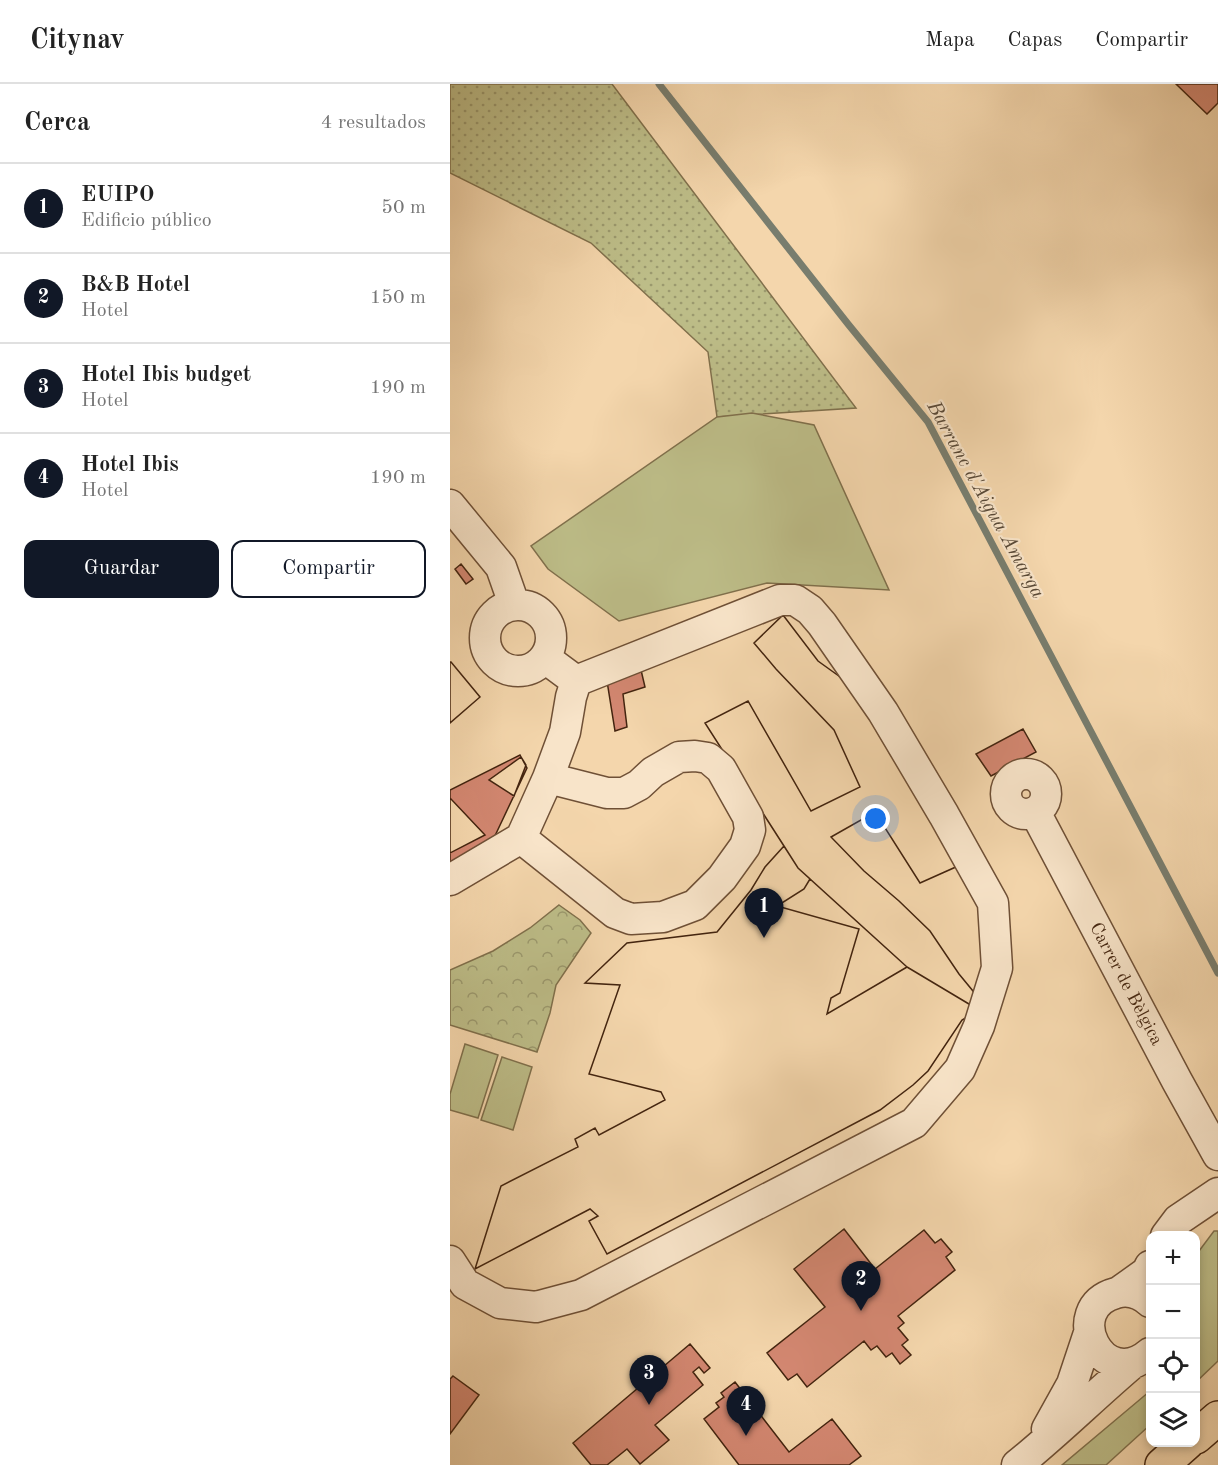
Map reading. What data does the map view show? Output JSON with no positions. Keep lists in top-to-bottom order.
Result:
{
  "streets": {
    "street": ["Carrer de Bèlgica"]
  },
  "water": ["Barranc d'Aigua Amarga"],
  "page": {
    "header": "Citynav",
    "nav": ["Mapa", "Capas", "Compartir"],
    "heading": ["Cerca", "4 resultados"],
    "list": [
      {
        "mark": "1",
        "name": "EUIPO",
        "note": "Edificio público",
        "value": "50 m"
      },
      {
        "mark": "2",
        "name": "B&B Hotel",
        "note": "Hotel",
        "value": "150 m"
      },
      {
        "mark": "3",
        "name": "Hotel Ibis budget",
        "note": "Hotel",
        "value": "190 m"
      },
      {
        "mark": "4",
        "name": "Hotel Ibis",
        "note": "Hotel",
        "value": "190 m"
      }
    ],
    "buttons": ["Guardar", "Compartir"],
    "pins": [
      "1",
      "2",
      "3",
      "4"
    ],
    "map_buttons": ["+", "−"]
  }
}
